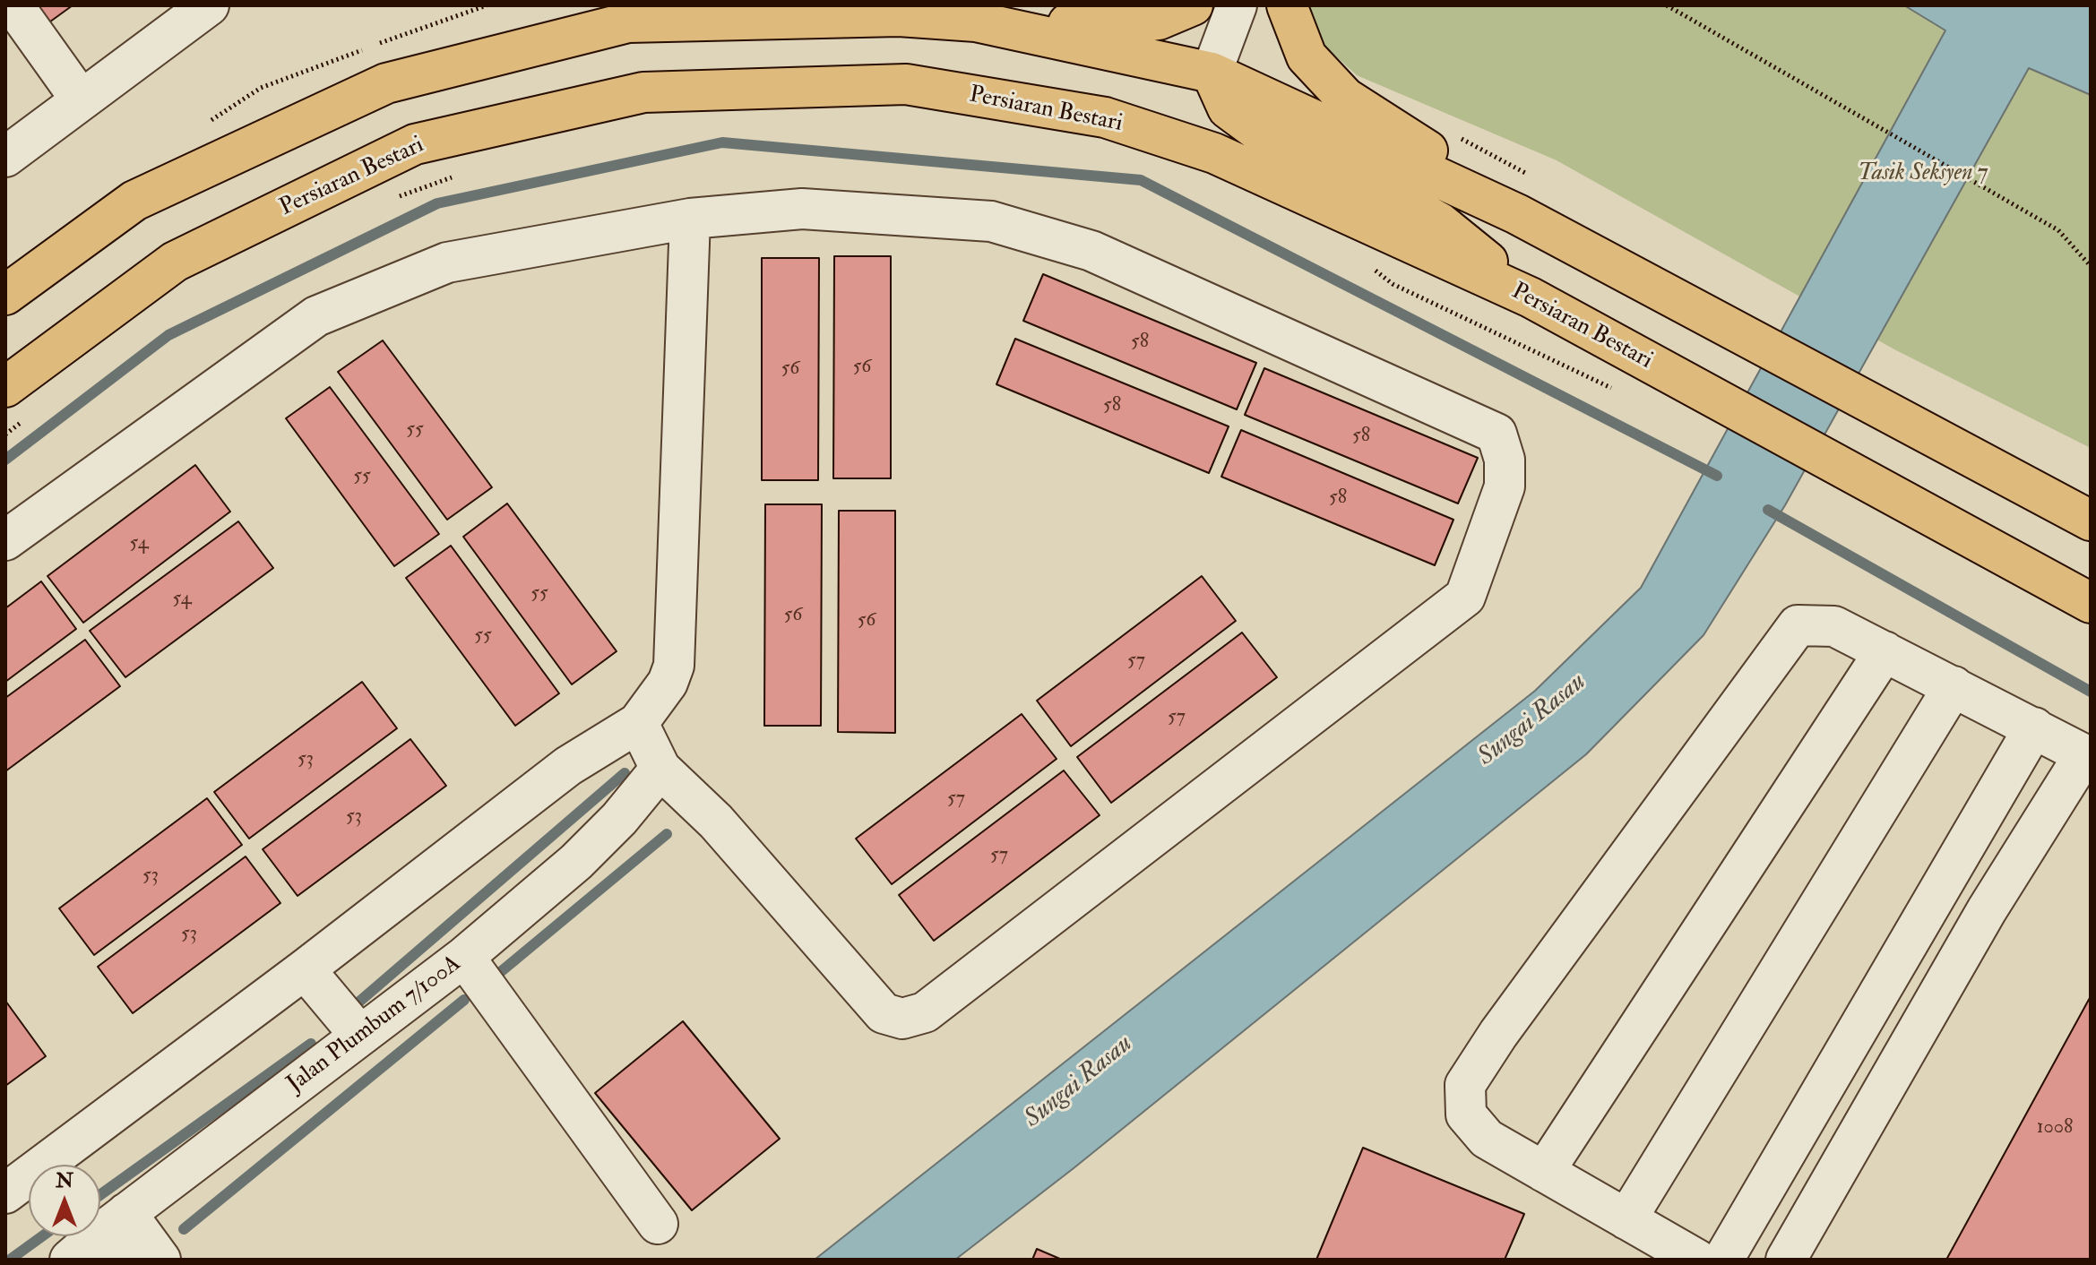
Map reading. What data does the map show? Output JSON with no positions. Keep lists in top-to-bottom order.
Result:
{
  "streets": {
    "main road": ["Persiaran Bestari"],
    "street": ["Jalan Plumbum 7/100A"]
  },
  "water": ["Sungai Rasau"],
  "parks": ["Tasik Seksyen 7"],
  "house_numbers": [
    "58",
    "56",
    "56",
    "58",
    "55",
    "58",
    "55",
    "58",
    "54",
    "55",
    "54",
    "56",
    "56",
    "55",
    "57",
    "57",
    "53",
    "57",
    "53",
    "57",
    "53",
    "53",
    "1008"
  ],
  "north": "top"
}
